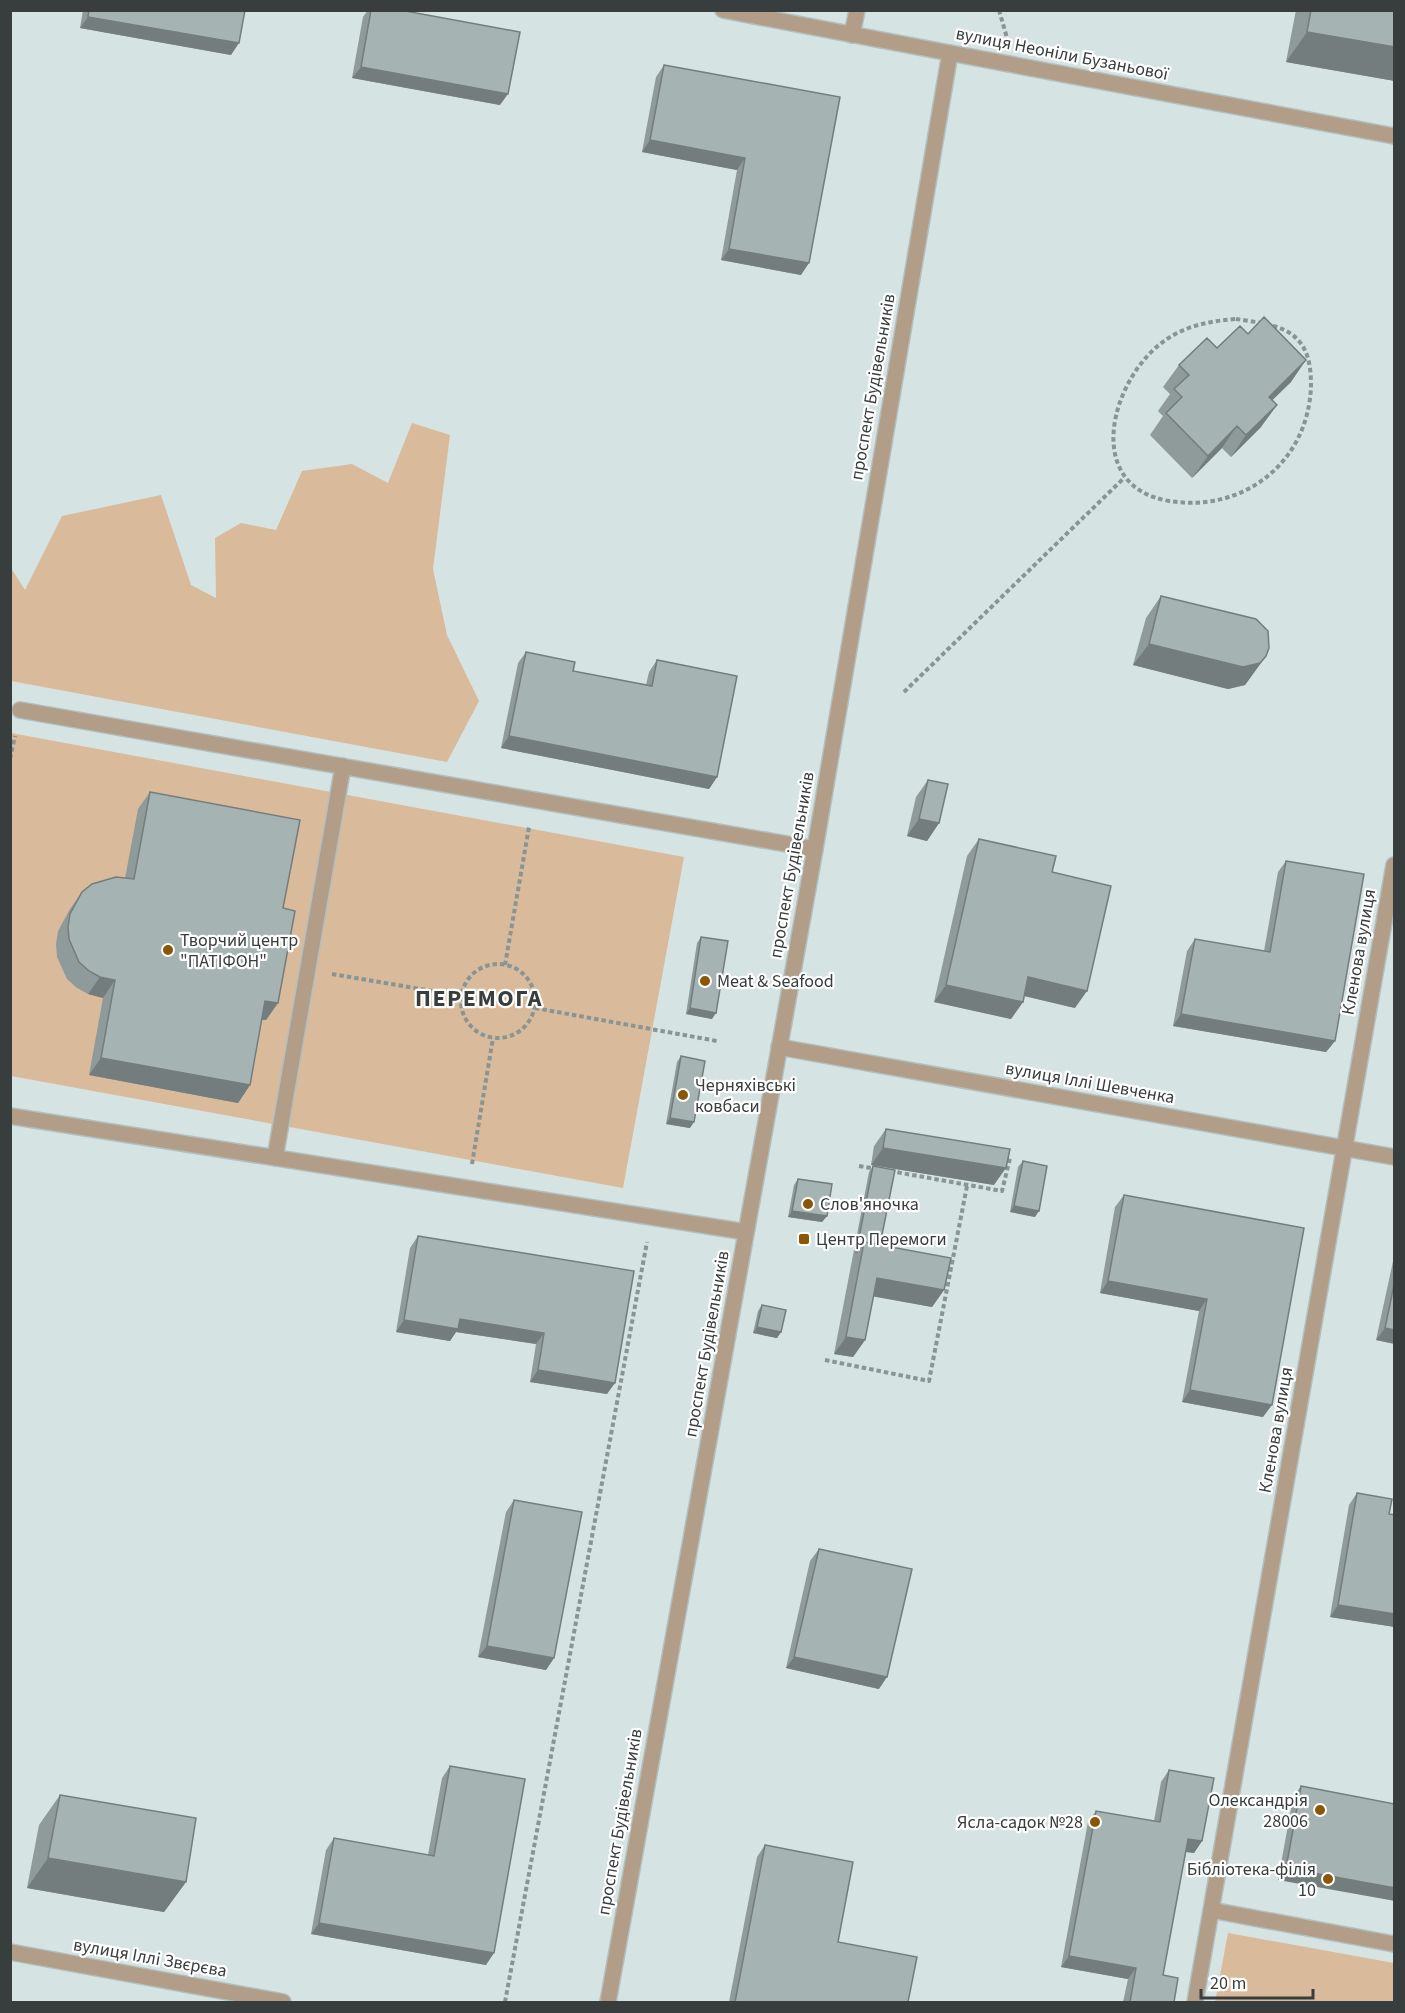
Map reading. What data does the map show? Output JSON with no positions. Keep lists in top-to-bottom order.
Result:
{
  "streets": {
    "street": [
      "вулиця Неоніли Бузаньової",
      "проспект Будівельників",
      "Кленова вулиця",
      "вулиця Іллі Шевченка",
      "вулиця Іллі Звєрєва"
    ]
  },
  "crossings": [
    ["вулиця Неоніли Бузаньової", "проспект Будівельників"],
    ["проспект Будівельників", "вулиця Іллі Шевченка"],
    ["Кленова вулиця", "вулиця Іллі Шевченка"]
  ],
  "districts": ["ПЕРЕМОГА"],
  "places": {
    "other": [
      "Творчий центр \"ПАТІФОН\"",
      "Meat & Seafood",
      "Черняхівські ковбаси",
      "Слов'яночка",
      "Олександрія 28006",
      "Ясла-садок №28",
      "Бібліотека-філія 10"
    ],
    "transit": ["Центр Перемоги"]
  },
  "scale_bar": "20 m"
}
